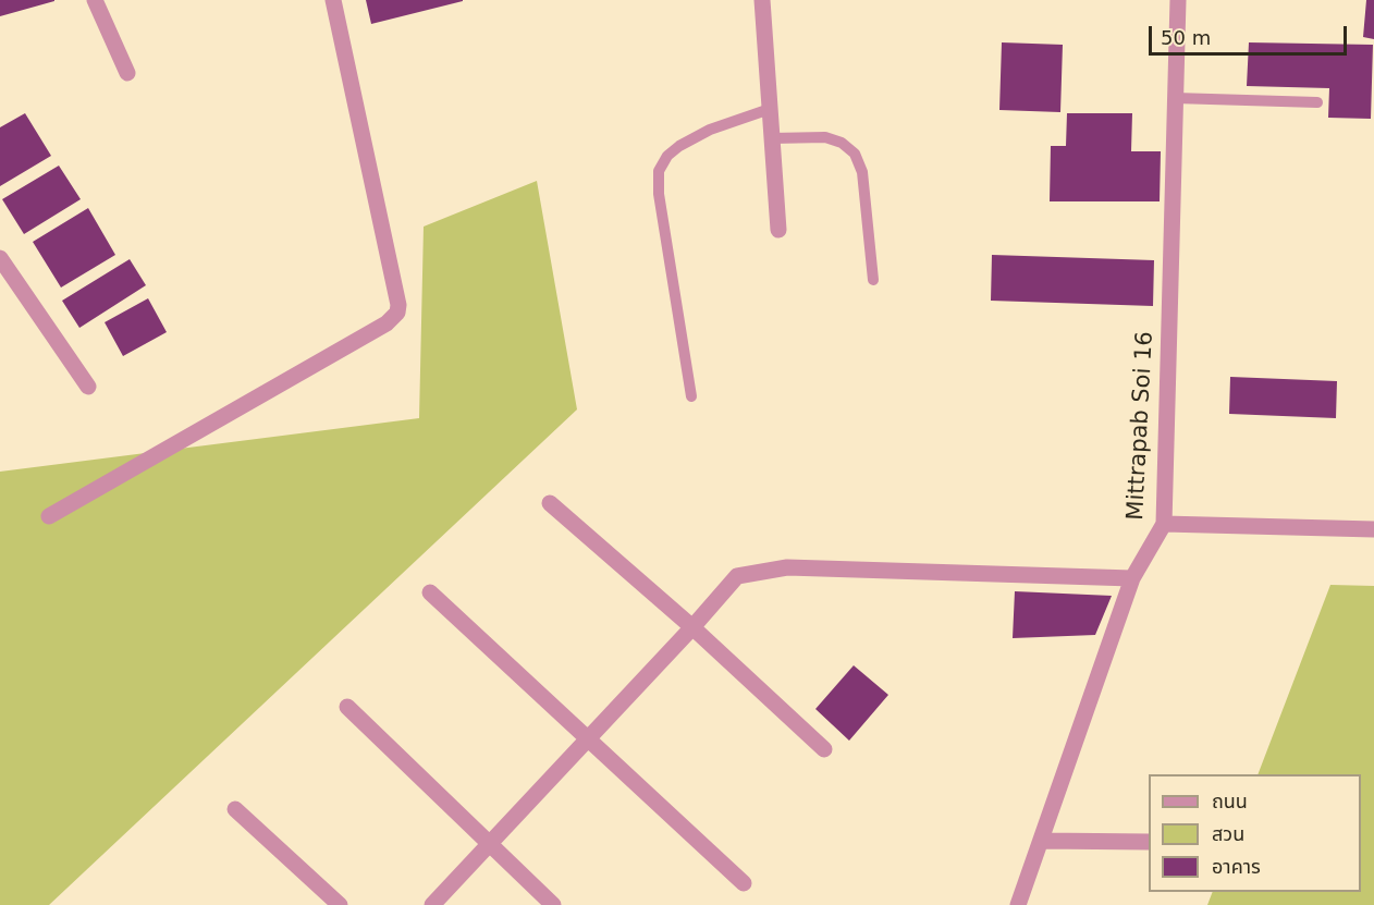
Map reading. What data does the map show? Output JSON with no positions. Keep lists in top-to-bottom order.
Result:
{
  "streets": {
    "street": ["Mittrapab Soi 16"]
  },
  "legend": ["ถนน", "สวน", "อาคาร"],
  "scale_bar": "50 m"
}
